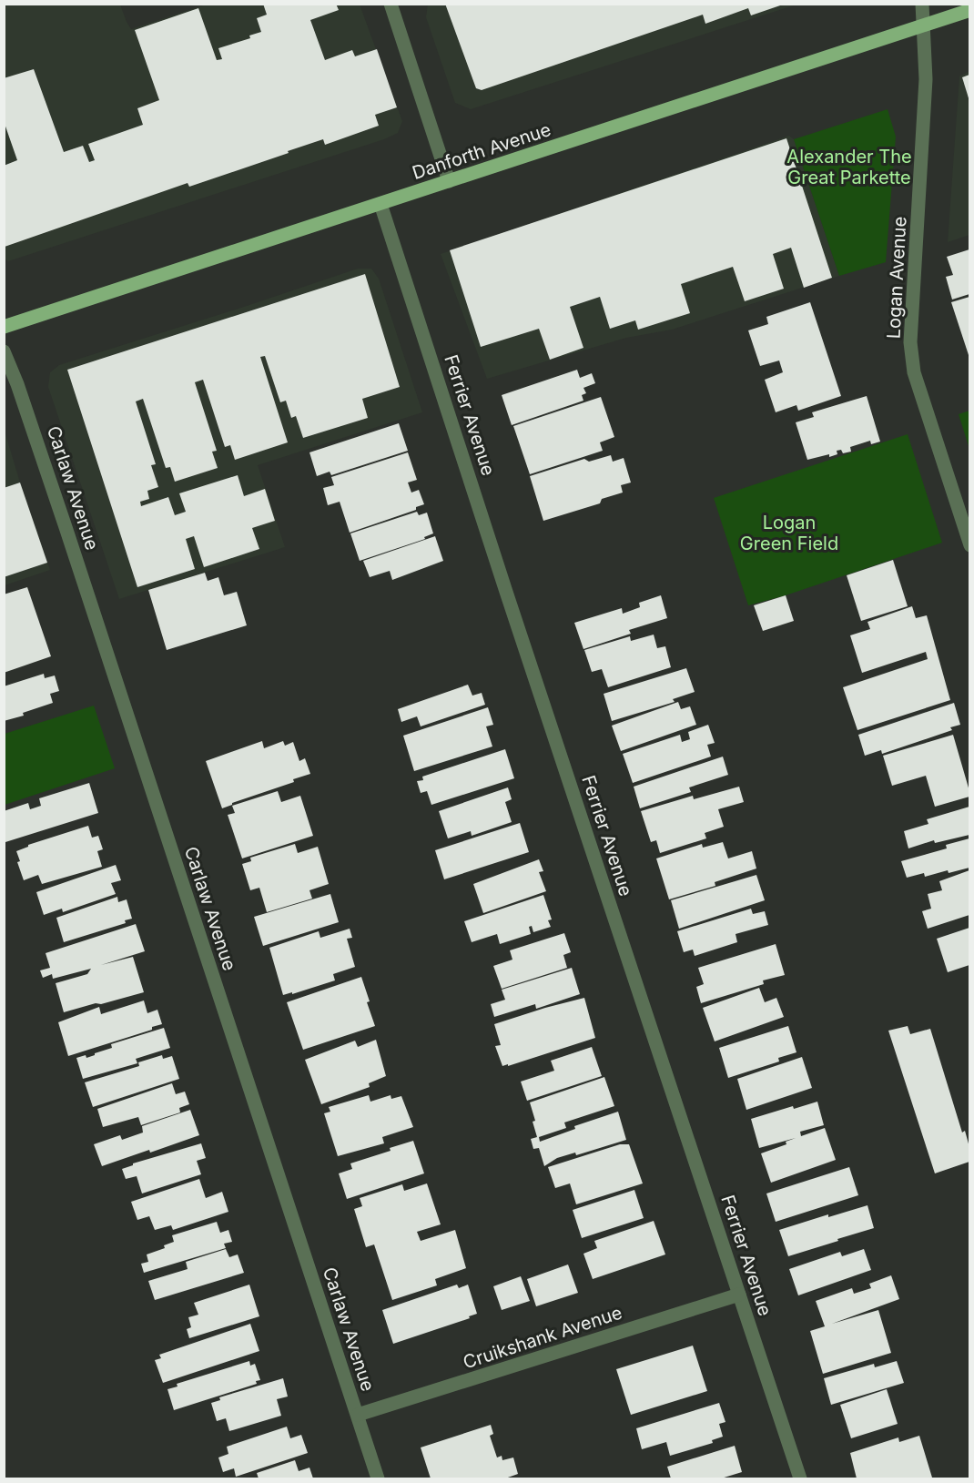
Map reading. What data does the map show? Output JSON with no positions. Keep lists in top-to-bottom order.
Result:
{
  "streets": {
    "main road": ["Danforth Avenue"],
    "street": [
      "Logan Avenue",
      "Ferrier Avenue",
      "Carlaw Avenue",
      "Cruikshank Avenue"
    ]
  },
  "crossings": [
    ["Danforth Avenue", "Logan Avenue"],
    ["Danforth Avenue", "Ferrier Avenue"],
    ["Ferrier Avenue", "Cruikshank Avenue"],
    ["Carlaw Avenue", "Cruikshank Avenue"]
  ],
  "parks": ["Alexander The Great Parkette", "Logan Green Field"]
}
